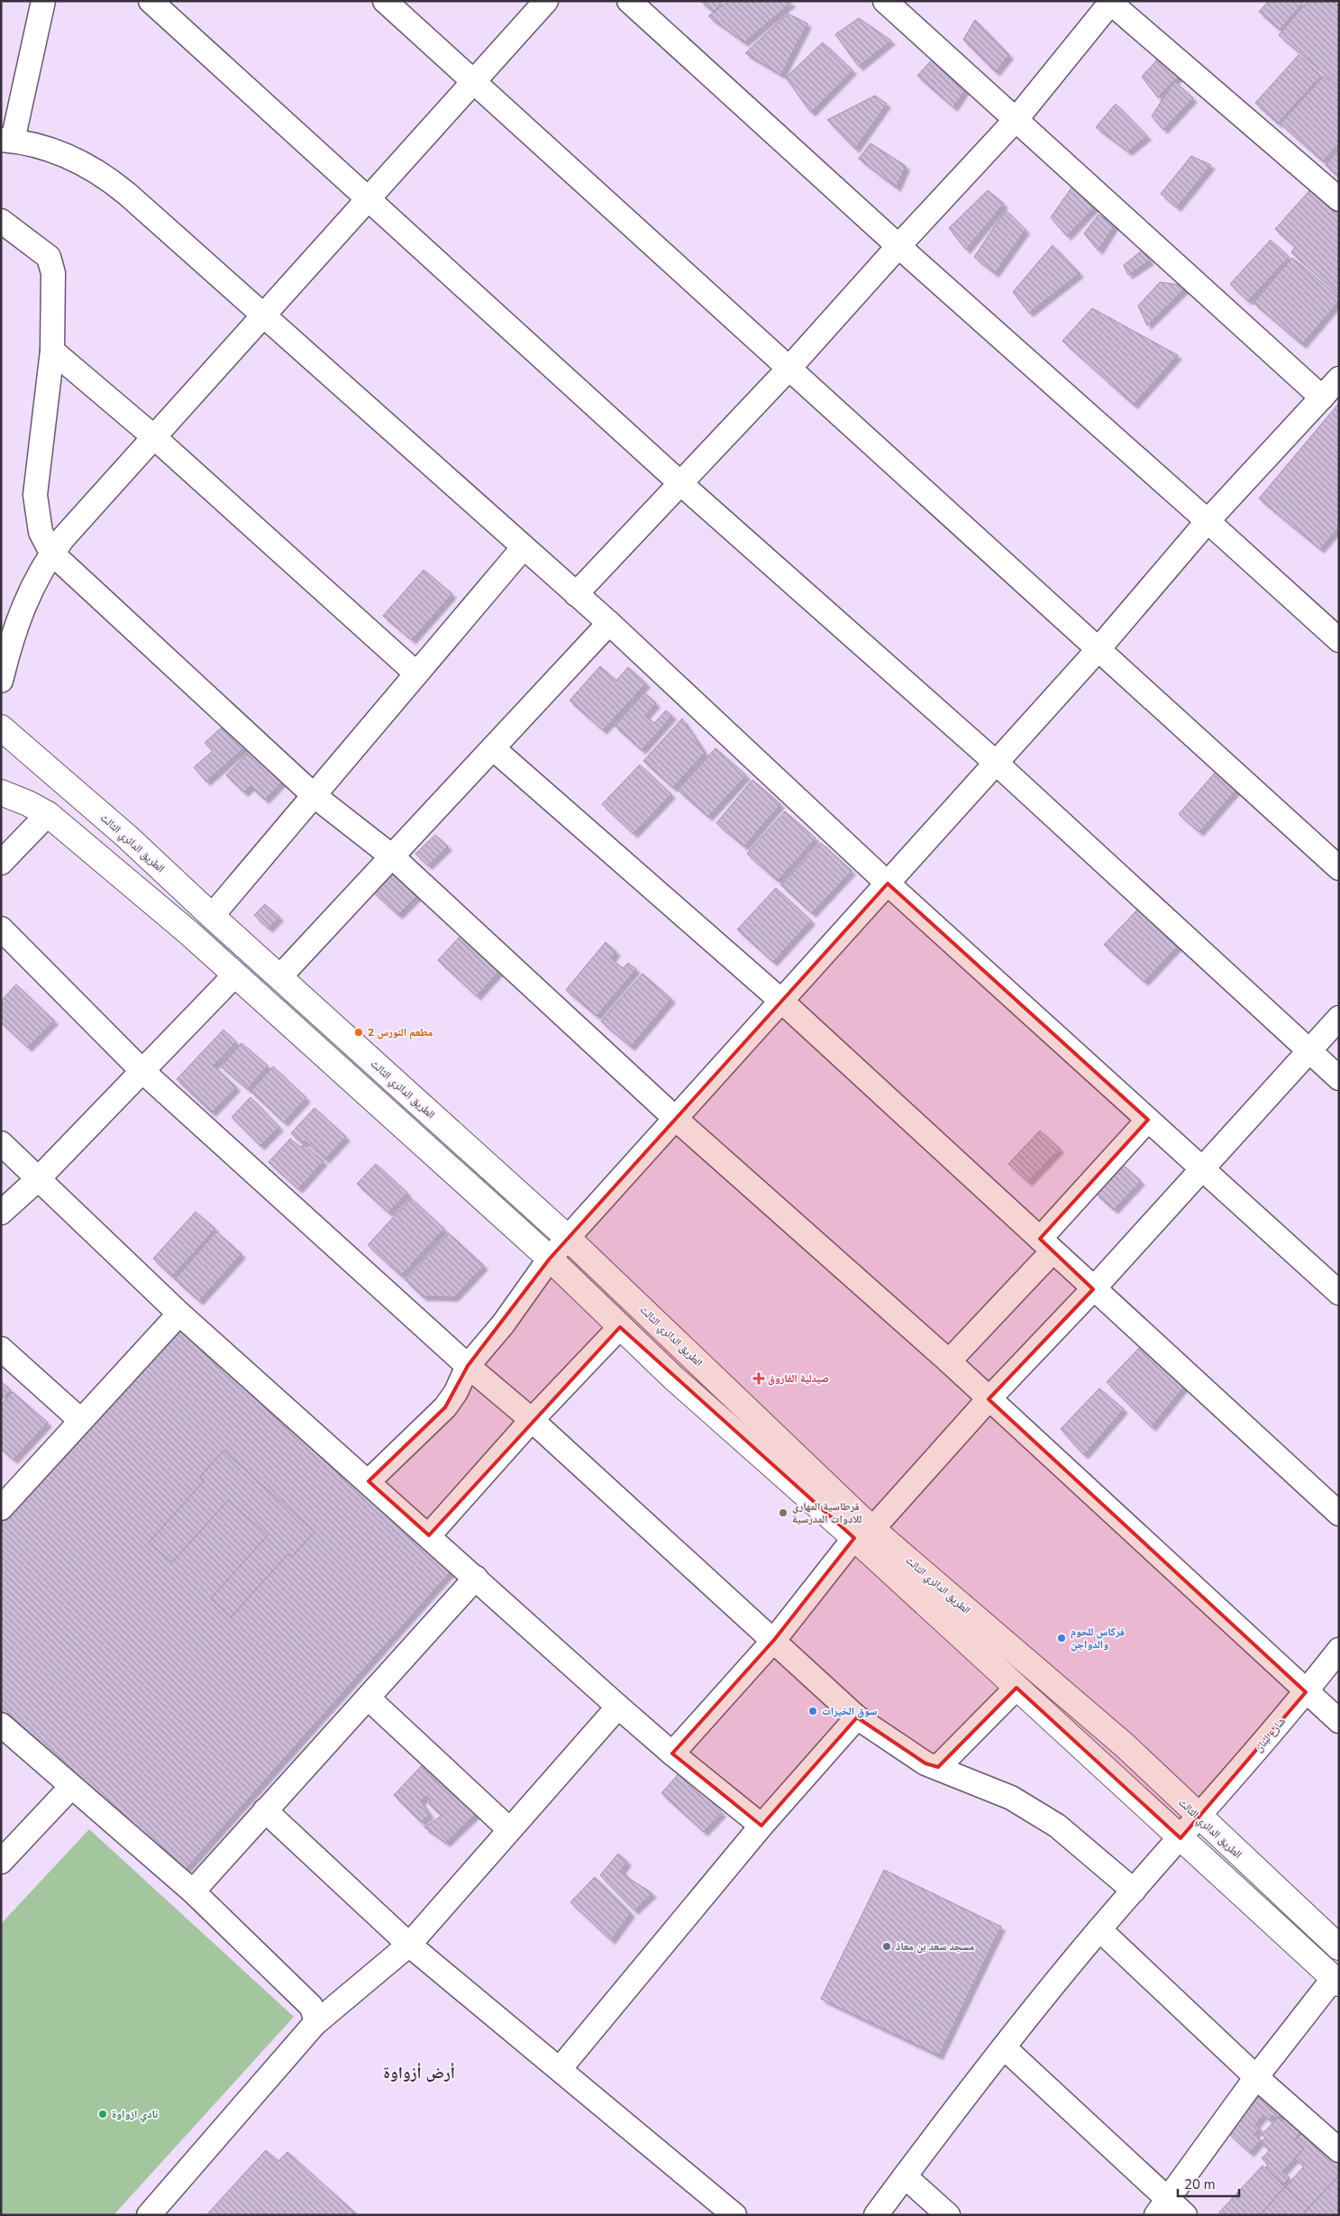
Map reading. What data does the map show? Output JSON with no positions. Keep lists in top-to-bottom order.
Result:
{
  "streets": {
    "highway": ["الطريق الدائري الثالث"],
    "street": ["شارع لبنان"]
  },
  "crossings": [
    ["الطريق الدائري الثالث", "شارع لبنان"]
  ],
  "districts": ["أرض أزواوة"],
  "places": {
    "other": [
      "مطعم النورس 2",
      "قرطاسية المهاري للادوات المدرسية",
      "فركاس للحوم والدواجن",
      "سوق الخيرات",
      "مسجد سعد بن معاذ",
      "نادي ازواوة"
    ],
    "health": ["صيدلية الفاروق"]
  },
  "scale_bar": "20 m"
}
